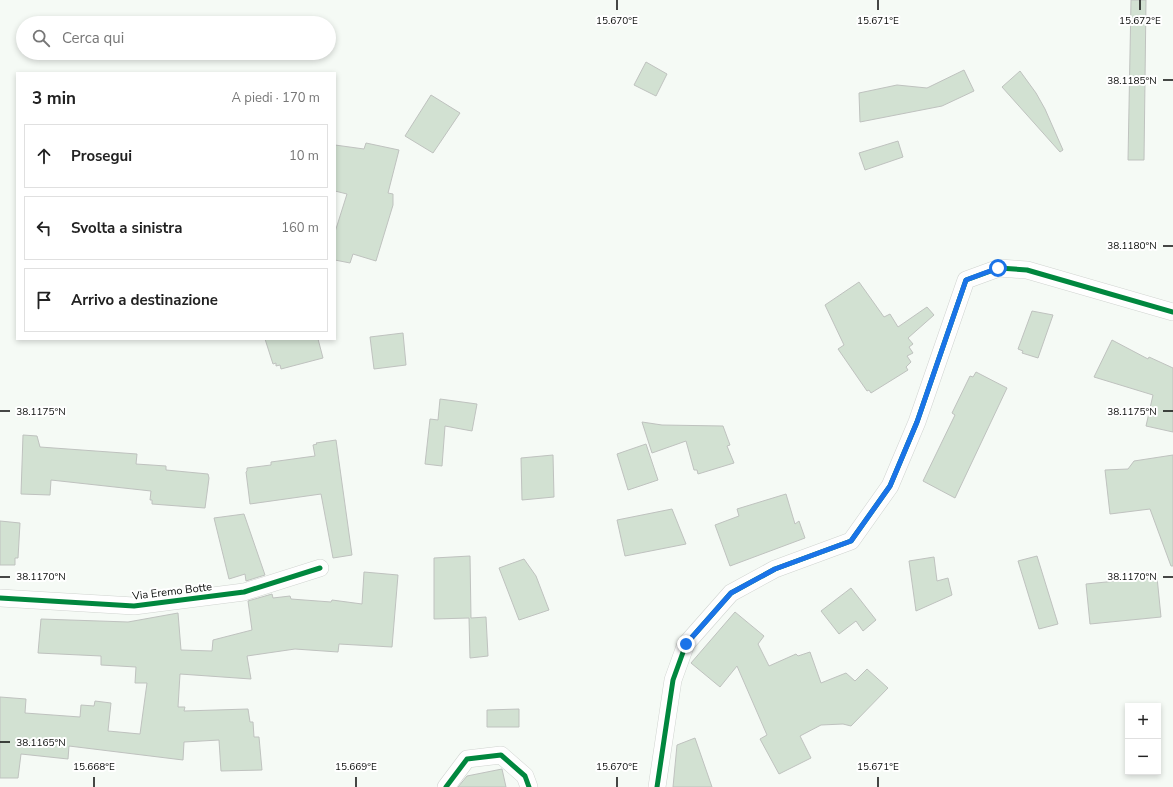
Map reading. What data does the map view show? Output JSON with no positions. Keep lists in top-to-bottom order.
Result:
{
  "streets": {
    "street": ["Via Eremo Botte"]
  },
  "page": {
    "search": "Cerca qui",
    "heading": ["3 min", "A piedi · 170 m"],
    "list": [
      ["Prosegui", "10 m"],
      ["Svolta a sinistra", "160 m"],
      "Arrivo a destinazione"
    ],
    "map_buttons": ["+", "−"]
  },
  "coordinates": [
    "15.670°E",
    "15.671°E",
    "15.672°E",
    "38.1185°N",
    "38.1180°N",
    "38.1175°N",
    "38.1170°N",
    "38.1165°N",
    "15.668°E",
    "15.669°E"
  ]
}
